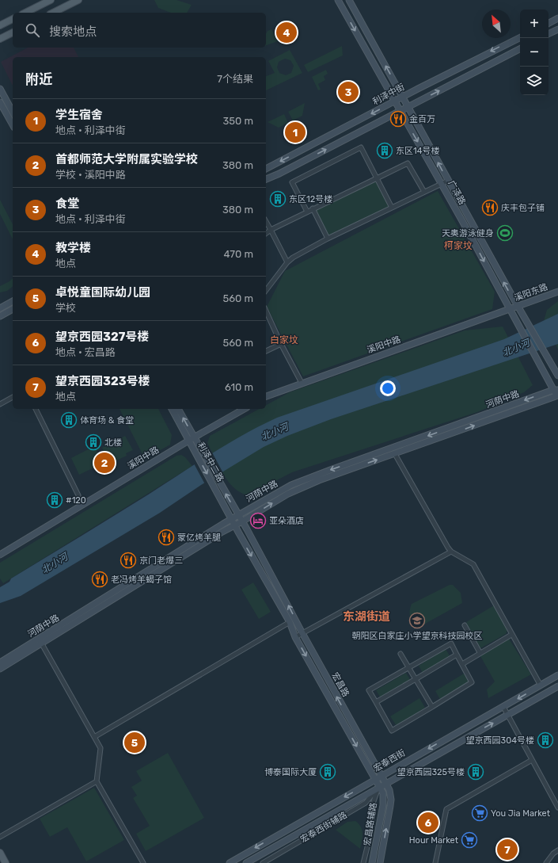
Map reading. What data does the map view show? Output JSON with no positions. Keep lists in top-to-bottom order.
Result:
{
  "streets": {
    "street": [
      "利泽中街",
      "广泽路",
      "溪阳东路",
      "溪阳中路",
      "河荫中路",
      "利泽中二路",
      "宏昌路",
      "宏泰西街",
      "宏昌路辅路",
      "宏泰西街辅路"
    ]
  },
  "crossings": [
    ["利泽中街", "广泽路"],
    ["广泽路", "溪阳东路"],
    ["广泽路", "溪阳中路"],
    ["广泽路", "河荫中路"],
    ["溪阳东路", "溪阳中路"],
    ["溪阳中路", "利泽中二路"],
    ["河荫中路", "利泽中二路"],
    ["河荫中路", "宏昌路"],
    ["利泽中二路", "宏昌路"],
    ["宏昌路", "宏泰西街"],
    ["宏昌路", "宏昌路辅路"],
    ["宏昌路", "宏泰西街辅路"],
    ["宏泰西街", "宏昌路辅路"],
    ["宏泰西街", "宏泰西街辅路"],
    ["宏昌路辅路", "宏泰西街辅路"]
  ],
  "districts": ["柯家坟", "白家坟", "东湖街道"],
  "water": ["北小河"],
  "places": {
    "restaurant": [
      "金百万",
      "庆丰包子铺",
      "蒙亿烤羊腿",
      "京门老爆三",
      "老冯烤羊蝎子馆"
    ],
    "building": [
      "东区14号楼",
      "东区12号楼",
      "体育场 & 食堂",
      "北楼",
      "#120",
      "望京西园304号楼",
      "博泰国际大厦",
      "望京西园325号楼"
    ],
    "sports": ["天奥游泳健身"],
    "hotel": ["亚朵酒店"],
    "school or university": ["朝阳区白家庄小学望京科技园校区"],
    "supermarket": ["You Jia Market", "Hour Market"]
  },
  "north": "top left",
  "page": {
    "map_buttons": ["+", "−"],
    "search": "搜索地点",
    "pins": [
      "4",
      "3",
      "1",
      "2",
      "5",
      "6",
      "7"
    ],
    "heading": ["附近", "7个结果"],
    "list": [
      {
        "mark": "1",
        "name": "学生宿舍",
        "note": "地点 · 利泽中街",
        "value": "350 m"
      },
      {
        "mark": "2",
        "name": "首都师范大学附属实验学校",
        "note": "学校 · 溪阳中路",
        "value": "380 m"
      },
      {
        "mark": "3",
        "name": "食堂",
        "note": "地点 · 利泽中街",
        "value": "380 m"
      },
      {
        "mark": "4",
        "name": "教学楼",
        "note": "地点",
        "value": "470 m"
      },
      {
        "mark": "5",
        "name": "卓悦童国际幼儿园",
        "note": "学校",
        "value": "560 m"
      },
      {
        "mark": "6",
        "name": "望京西园327号楼",
        "note": "地点 · 宏昌路",
        "value": "560 m"
      },
      {
        "mark": "7",
        "name": "望京西园323号楼",
        "note": "地点",
        "value": "610 m"
      }
    ]
  }
}
